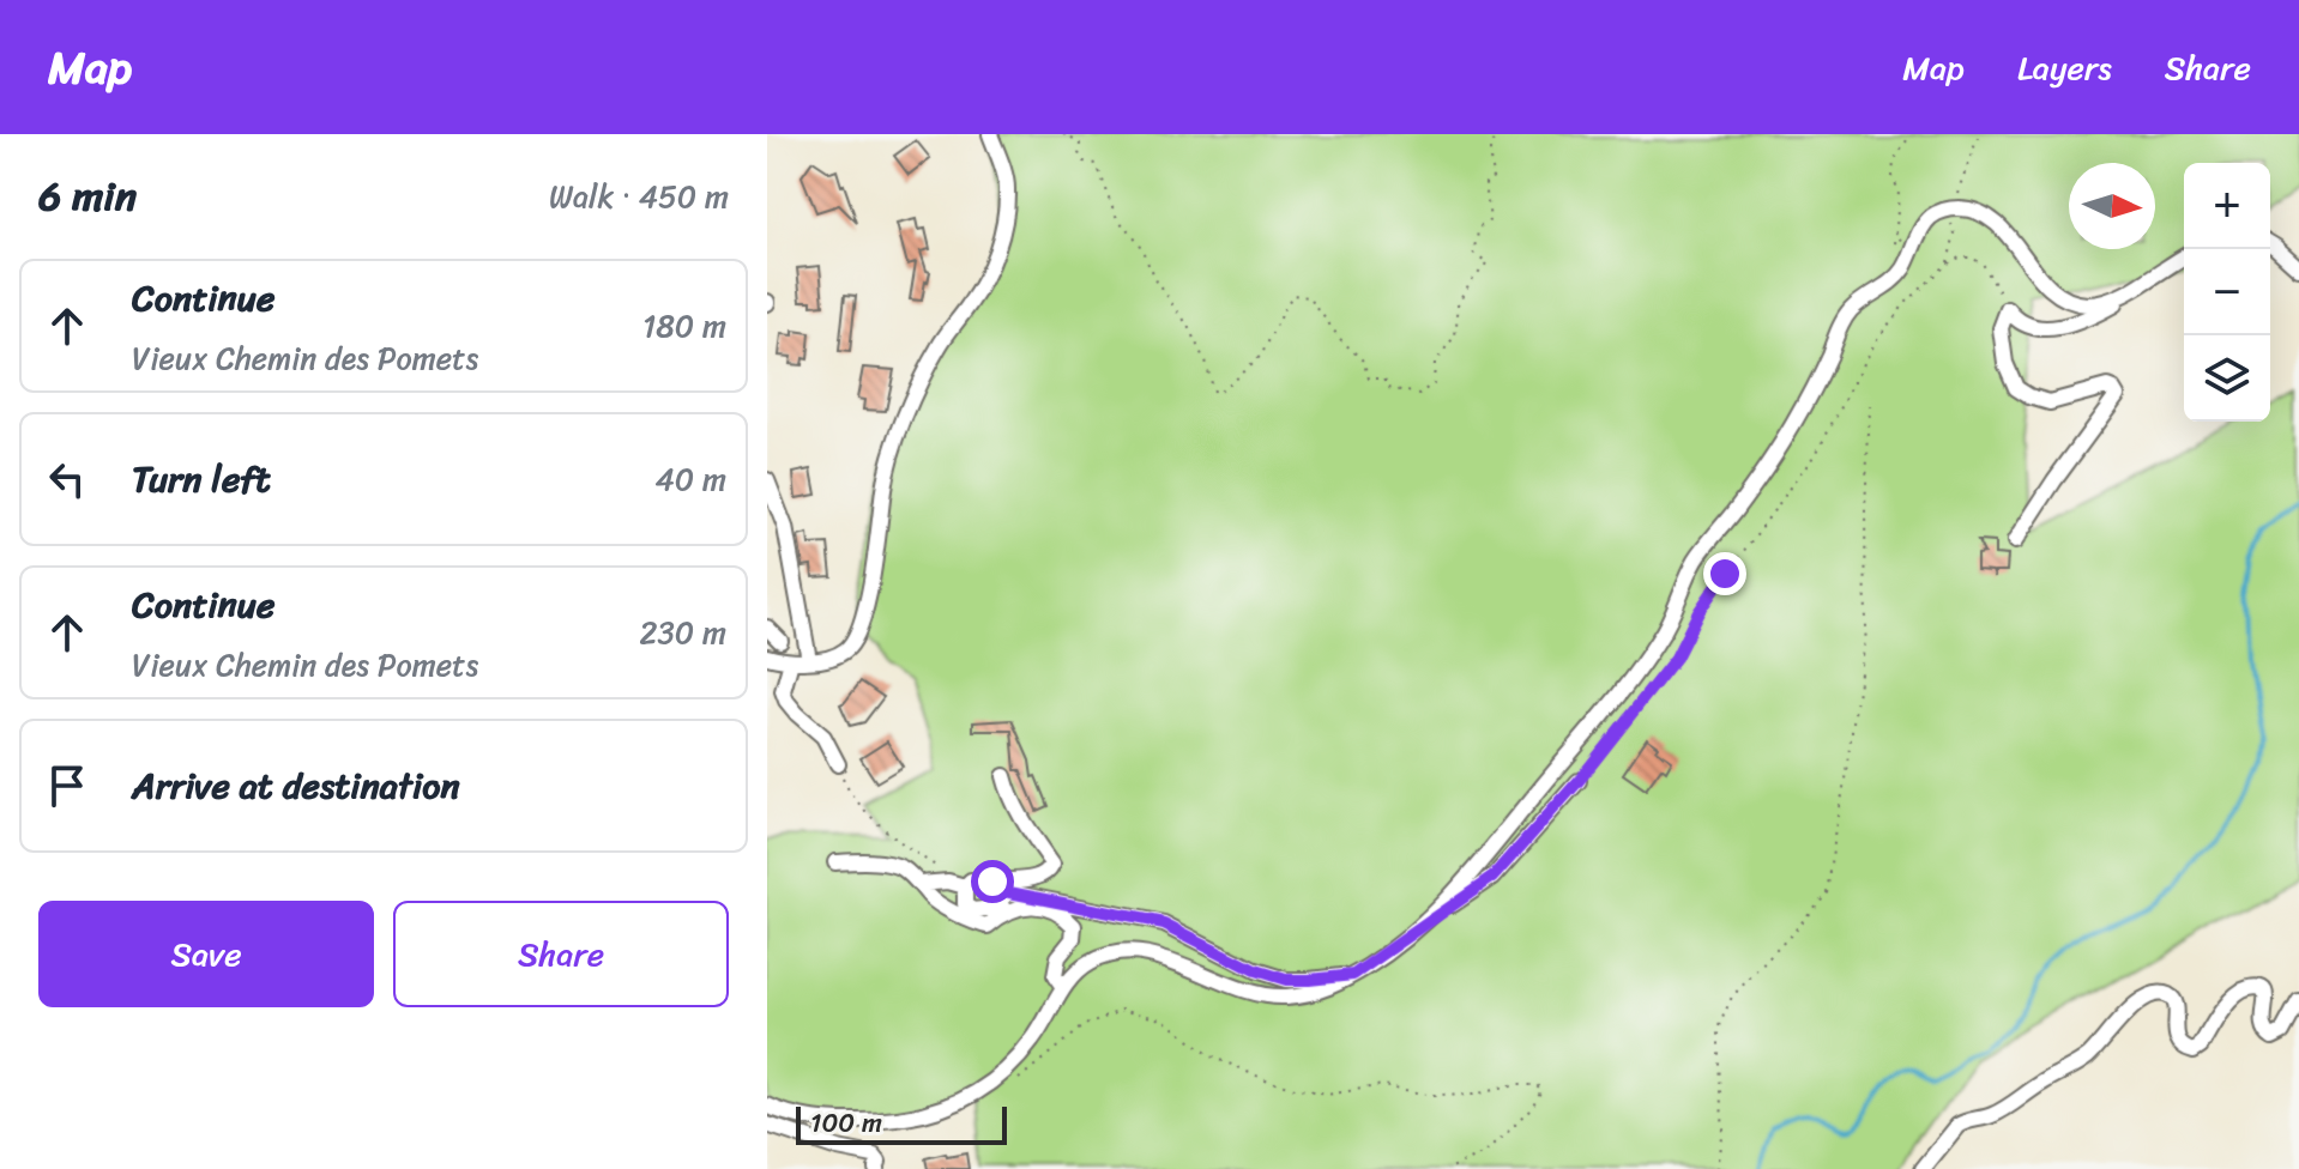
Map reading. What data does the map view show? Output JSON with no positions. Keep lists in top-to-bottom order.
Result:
{
  "scale_bar": "100 m",
  "north": "right",
  "page": {
    "header": "Map",
    "nav": ["Map", "Layers", "Share"],
    "heading": ["6 min", "Walk · 450 m"],
    "map_buttons": ["+", "−"],
    "list": [
      ["Continue", "Vieux Chemin des Pomets", "180 m"],
      ["Turn left", "40 m"],
      ["Continue", "Vieux Chemin des Pomets", "230 m"],
      "Arrive at destination"
    ],
    "buttons": ["Save", "Share"],
    "scale": "100 m"
  }
}
